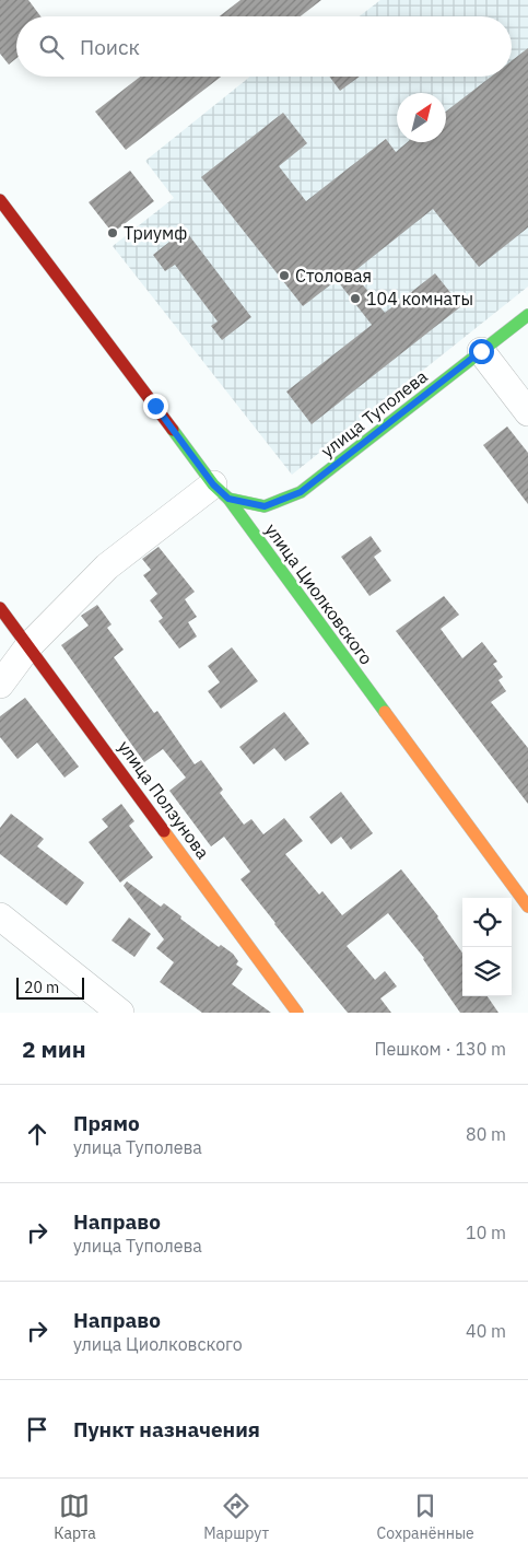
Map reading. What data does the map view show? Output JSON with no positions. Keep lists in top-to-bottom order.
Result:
{
  "streets": {
    "street": ["улица Туполева", "улица Циолковского", "улица Ползунова"]
  },
  "crossings": [
    ["улица Туполева", "улица Циолковского"]
  ],
  "places": ["Триумф", "Столовая", "104 комнаты"],
  "scale_bar": "20 m",
  "north": "top right",
  "page": {
    "search": "Поиск",
    "scale": "20 m",
    "heading": ["2 мин", "Пешком · 130 m"],
    "list": [
      ["Прямо", "улица Туполева", "80 m"],
      ["Направо", "улица Туполева", "10 m"],
      ["Направо", "улица Циолковского", "40 m"],
      "Пункт назначения"
    ],
    "nav": ["Карта", "Маршрут", "Сохранённые"]
  }
}
